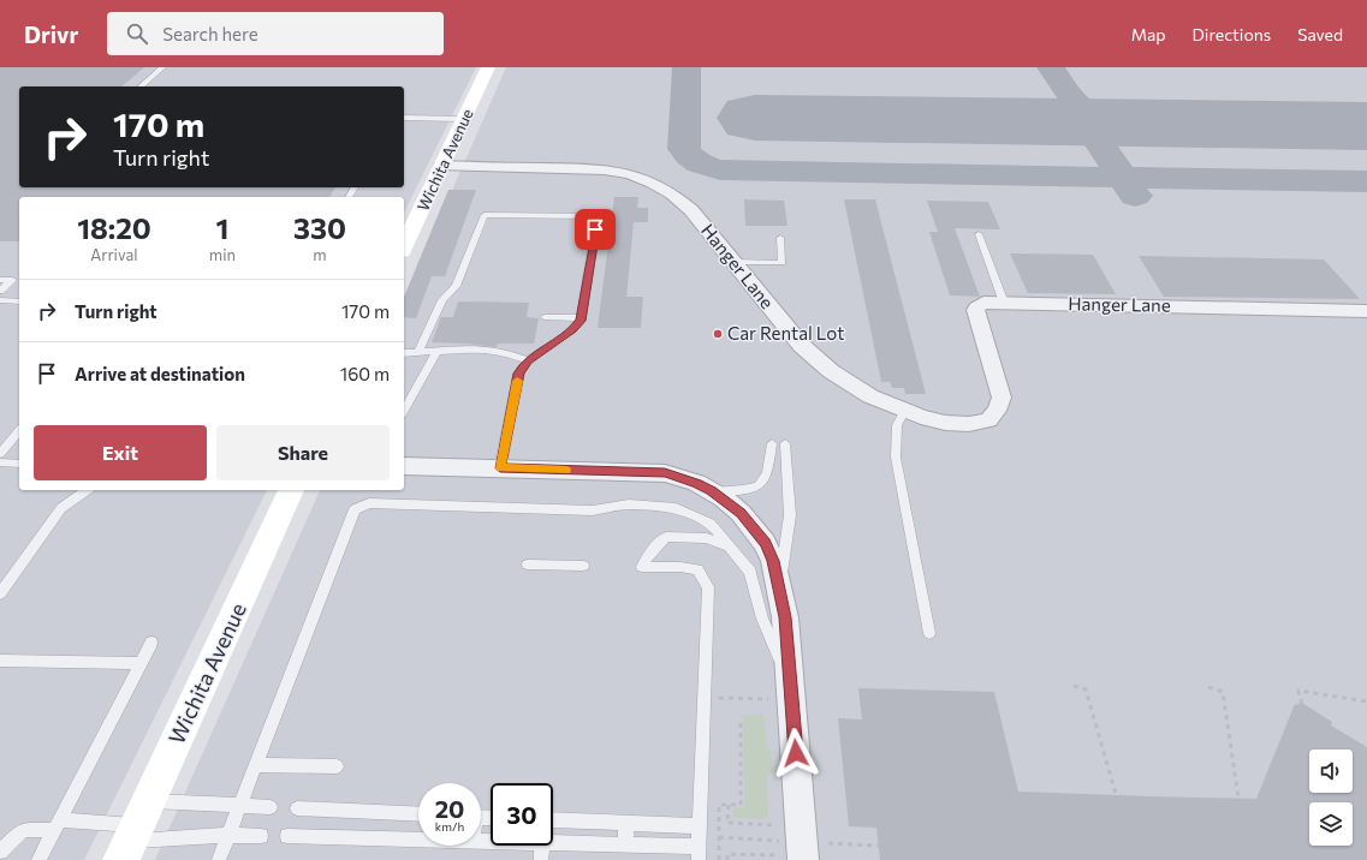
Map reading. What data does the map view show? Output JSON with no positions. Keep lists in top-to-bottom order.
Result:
{
  "streets": {
    "main road": ["Wichita Avenue"],
    "street": ["Hanger Lane"]
  },
  "crossings": [
    ["Wichita Avenue", "Hanger Lane"]
  ],
  "places": ["Car Rental Lot"],
  "page": {
    "header": "Drivr",
    "search": "Search here",
    "nav": ["Map", "Directions", "Saved"],
    "turn": ["170 m", "Turn right"],
    "eta": [
      "18:20",
      "Arrival",
      "1",
      "min",
      "330",
      "m"
    ],
    "list": [
      {
        "name": "Turn right",
        "value": "170 m"
      },
      {
        "name": "Arrive at destination",
        "value": "160 m"
      }
    ],
    "buttons": ["Exit", "Share"],
    "speed": "20 km/h",
    "limit": "30"
  }
}
